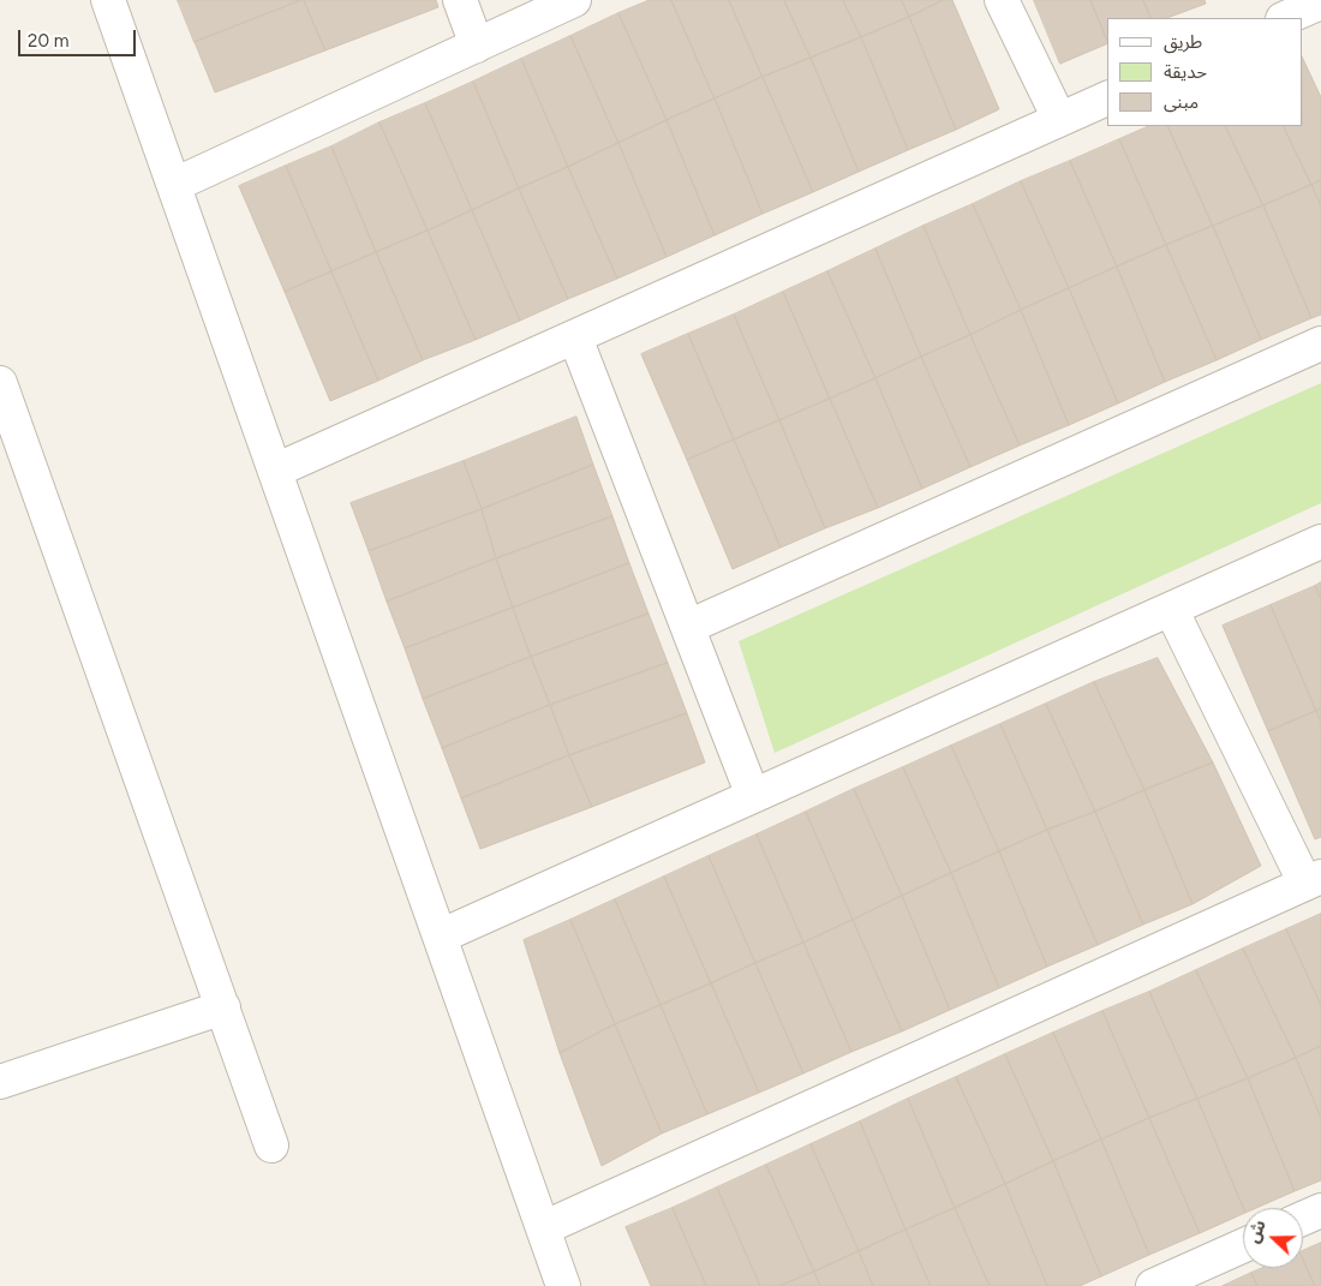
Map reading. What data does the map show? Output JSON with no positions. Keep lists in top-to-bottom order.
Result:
{
  "legend": ["طريق", "حديقة", "مبنى"],
  "scale_bar": "20 m",
  "north": "left"
}
